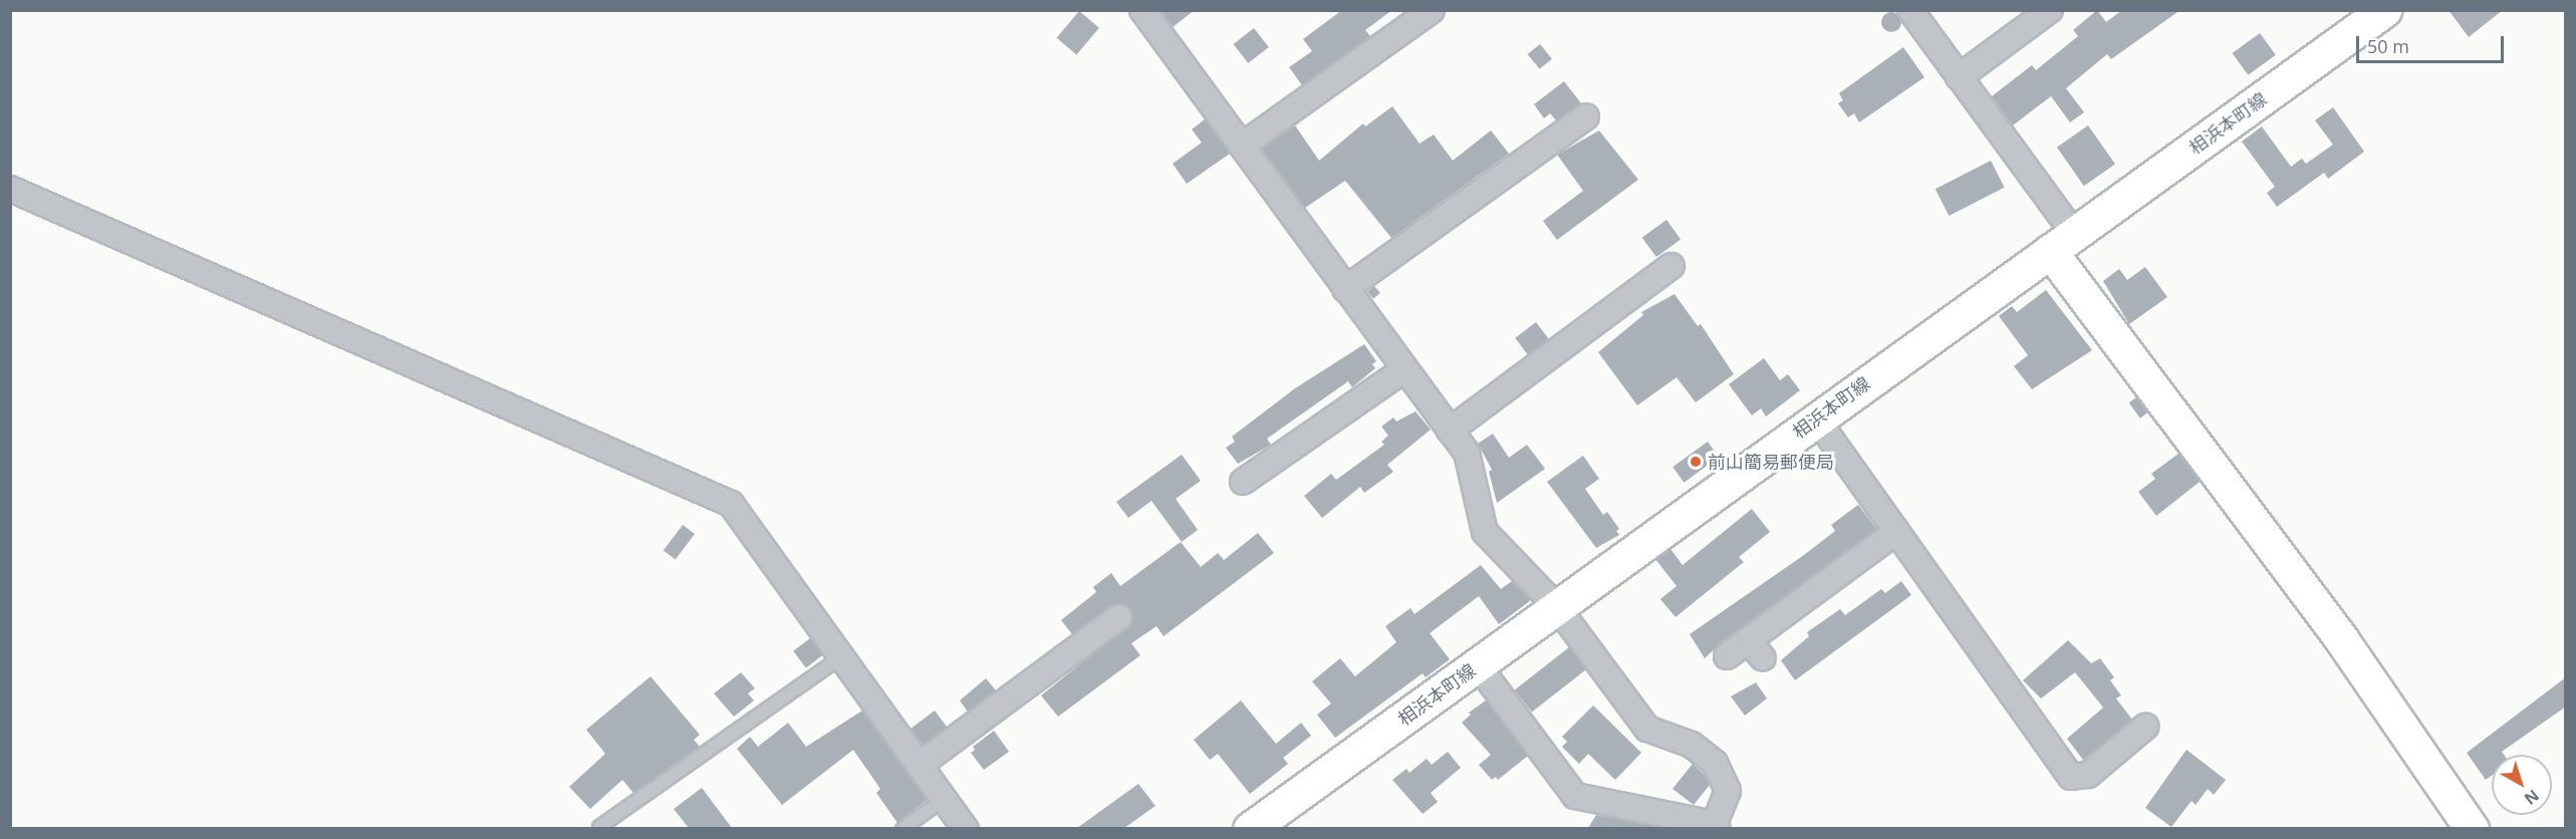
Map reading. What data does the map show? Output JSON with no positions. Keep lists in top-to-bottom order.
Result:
{
  "streets": {
    "main road": ["相浜本町線"]
  },
  "places": ["前山簡易郵便局"],
  "scale_bar": "50 m",
  "north": "bottom right"
}
